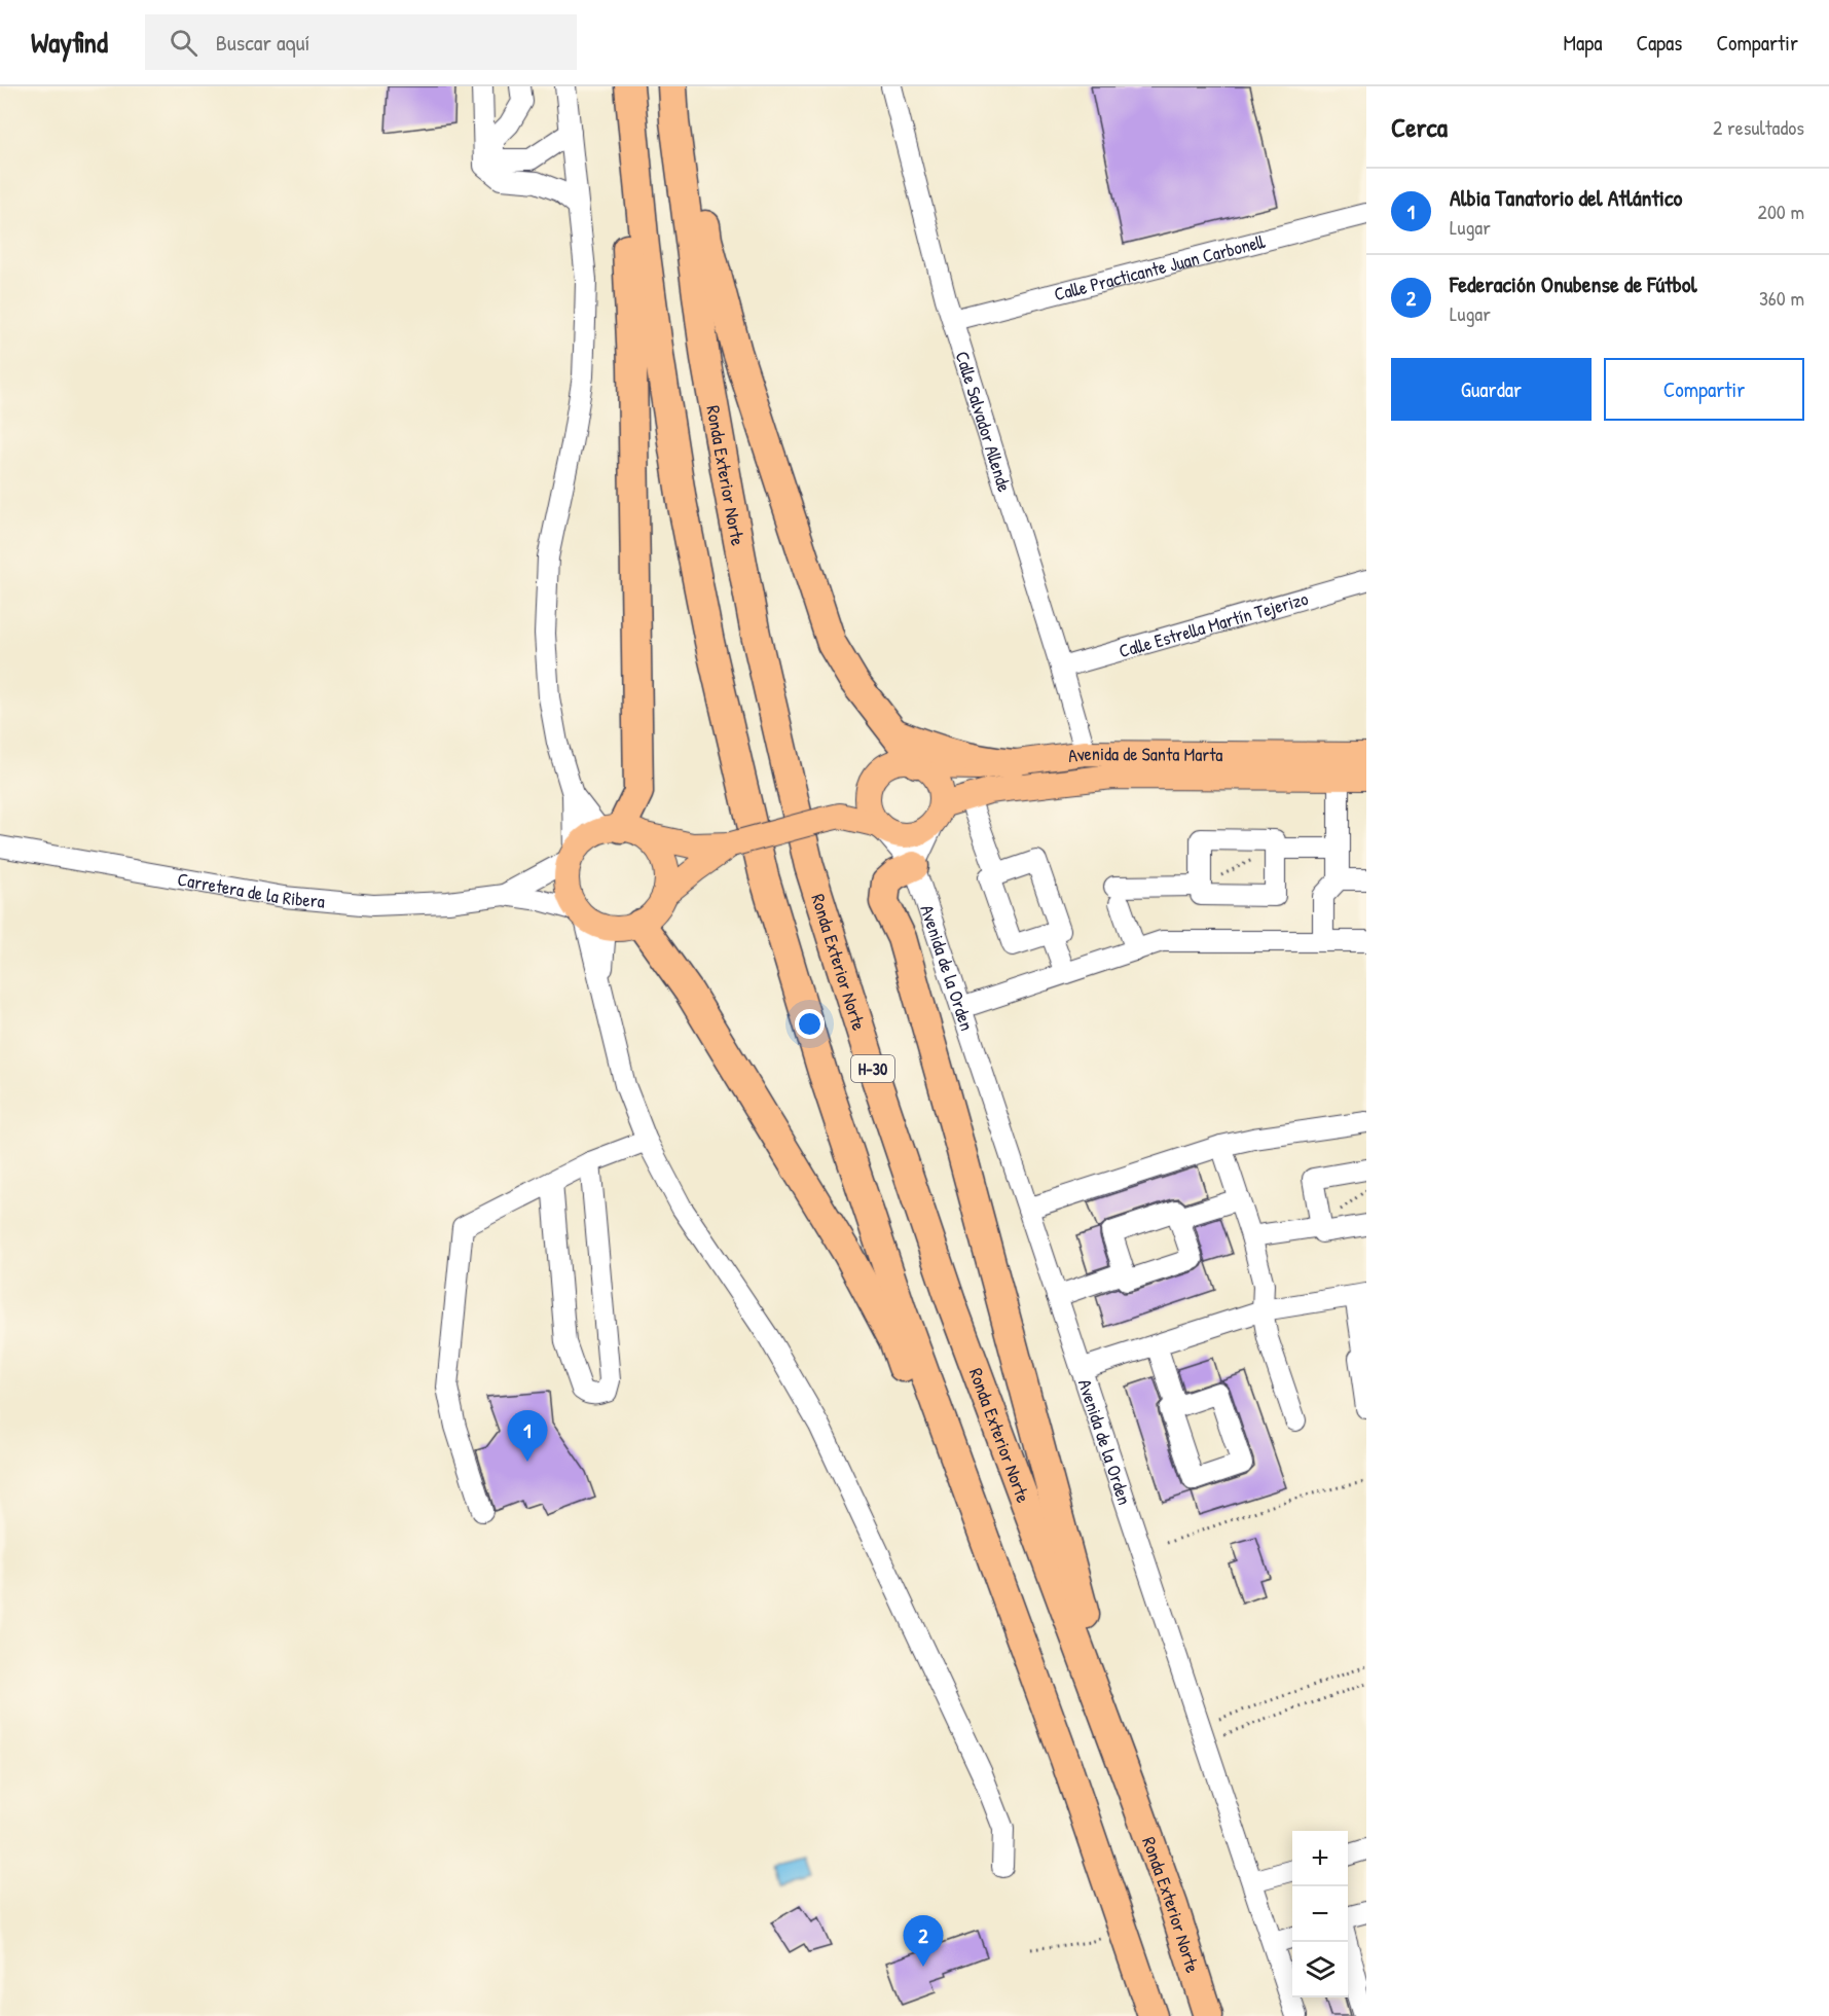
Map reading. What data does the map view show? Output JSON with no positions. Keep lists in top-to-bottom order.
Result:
{
  "streets": {
    "highway": ["Ronda Exterior Norte", "H-30"],
    "main road": ["Avenida de Santa Marta"],
    "street": [
      "Calle Practicante Juan Carbonell",
      "Calle Salvador Allende",
      "Calle Estrella Martín Tejerizo",
      "Carretera de la Ribera",
      "Avenida de la Orden"
    ]
  },
  "crossings": [
    ["Calle Practicante Juan Carbonell", "Calle Salvador Allende"],
    ["Calle Salvador Allende", "Calle Estrella Martín Tejerizo"],
    ["Calle Salvador Allende", "Avenida de Santa Marta"],
    ["Avenida de Santa Marta", "Avenida de la Orden"]
  ],
  "page": {
    "header": "Wayfind",
    "search": "Buscar aquí",
    "nav": ["Mapa", "Capas", "Compartir"],
    "heading": ["Cerca", "2 resultados"],
    "list": [
      {
        "mark": "1",
        "name": "Albia Tanatorio del Atlántico",
        "note": "Lugar",
        "value": "200 m"
      },
      {
        "mark": "2",
        "name": "Federación Onubense de Fútbol",
        "note": "Lugar",
        "value": "360 m"
      }
    ],
    "buttons": ["Guardar", "Compartir"],
    "pins": ["1", "2"],
    "map_buttons": ["+", "−"]
  }
}
